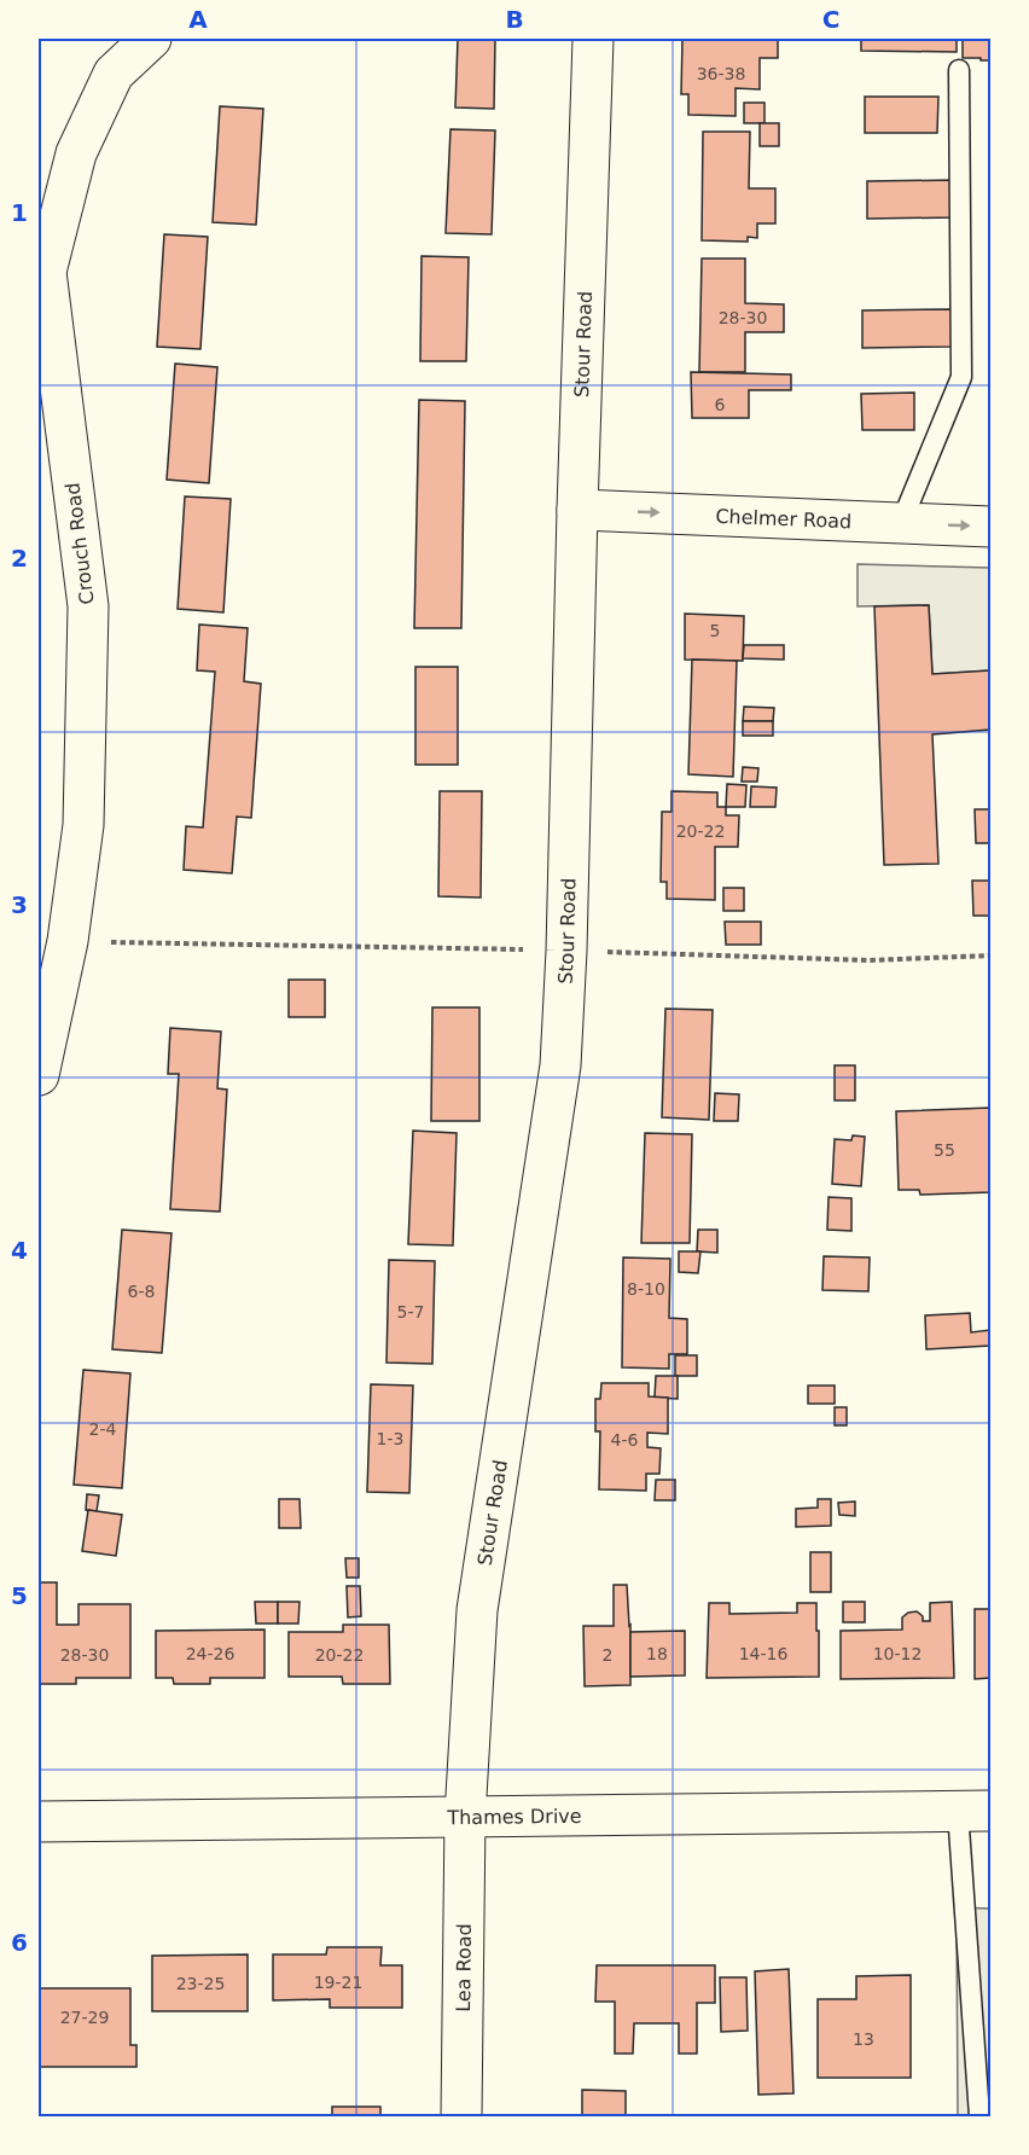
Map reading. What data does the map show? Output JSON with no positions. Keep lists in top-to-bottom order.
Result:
{
  "streets": {
    "street": [
      "Stour Road",
      "Chelmer Road",
      "Crouch Road",
      "Thames Drive",
      "Lea Road"
    ]
  },
  "crossings": [
    ["Stour Road", "Chelmer Road"],
    ["Stour Road", "Thames Drive"],
    ["Stour Road", "Lea Road"],
    ["Thames Drive", "Lea Road"]
  ],
  "one_way": ["Chelmer Road"],
  "house_numbers": [
    "36-38",
    "28-30",
    "6",
    "5",
    "20-22",
    "55",
    "8-10",
    "6-8",
    "5-7",
    "2-4",
    "1-3",
    "4-6",
    "24-26",
    "18",
    "14-16",
    "10-12",
    "28-30",
    "20-22",
    "2",
    "19-21",
    "23-25",
    "27-29",
    "13"
  ],
  "grid": {
    "columns": ["A", "B", "C"],
    "rows": [
      "1",
      "2",
      "3",
      "4",
      "5",
      "6"
    ]
  }
}
